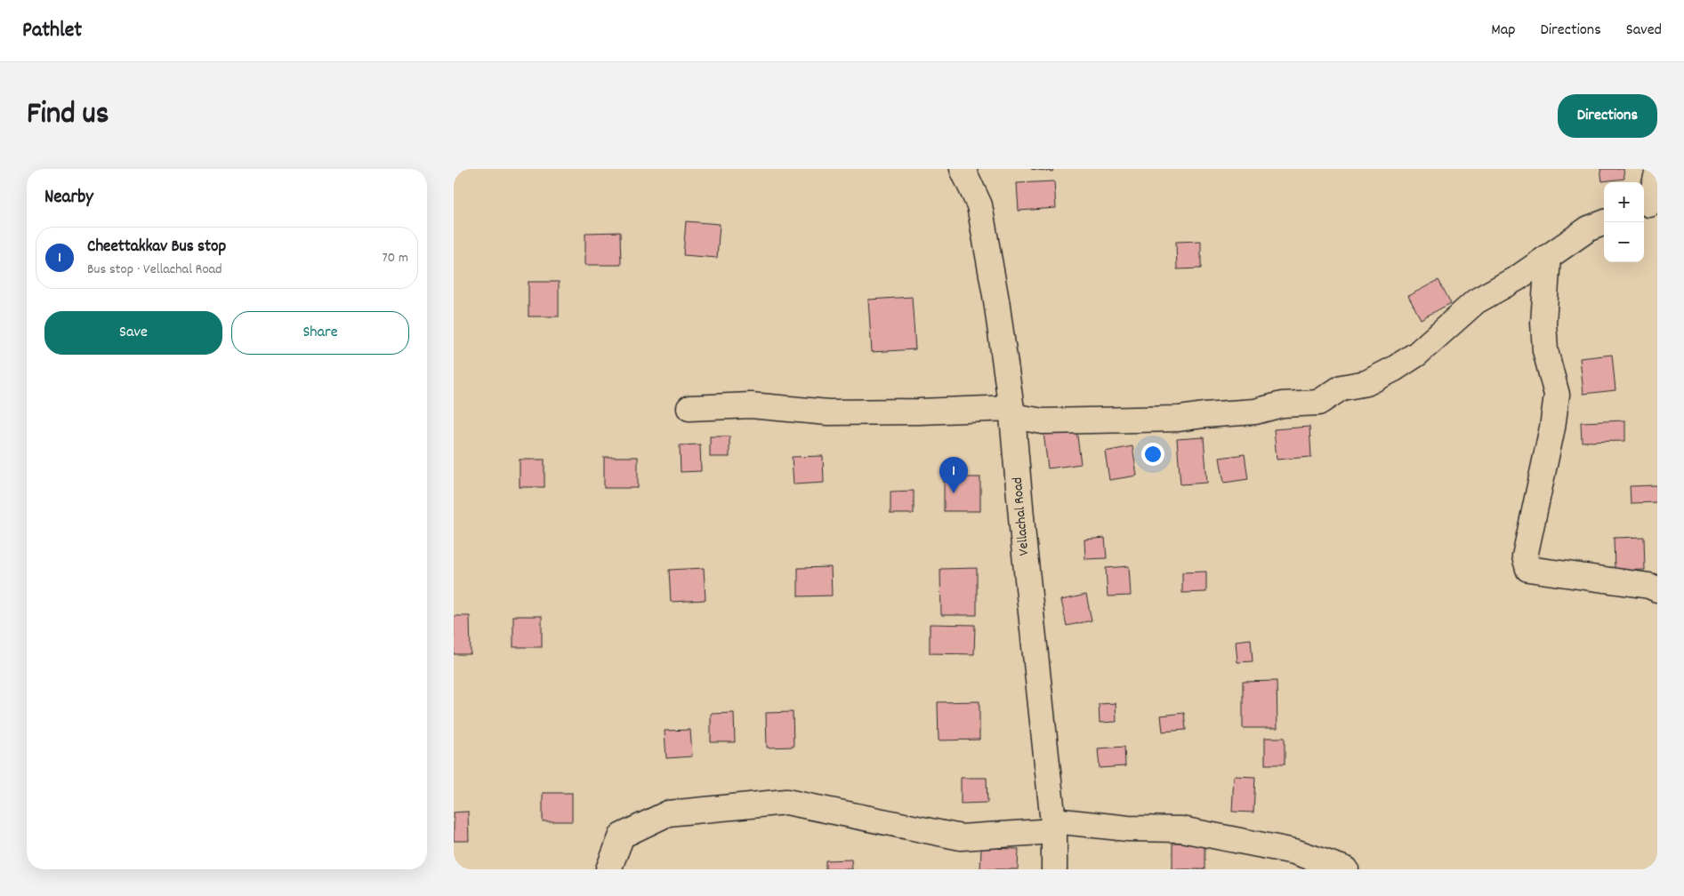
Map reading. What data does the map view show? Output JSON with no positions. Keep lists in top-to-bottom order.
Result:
{
  "streets": {
    "street": ["Vellachal Road"]
  },
  "page": {
    "header": "Pathlet",
    "nav": ["Map", "Directions", "Saved"],
    "title": "Find us",
    "buttons": [
      "Directions",
      ["Save", "Share"]
    ],
    "heading": "Nearby",
    "map_buttons": ["+", "−"],
    "list": [
      {
        "mark": "1",
        "name": "Cheettakkav Bus stop",
        "note": "Bus stop · Vellachal Road",
        "value": "70 m"
      }
    ],
    "pins": "1"
  }
}
